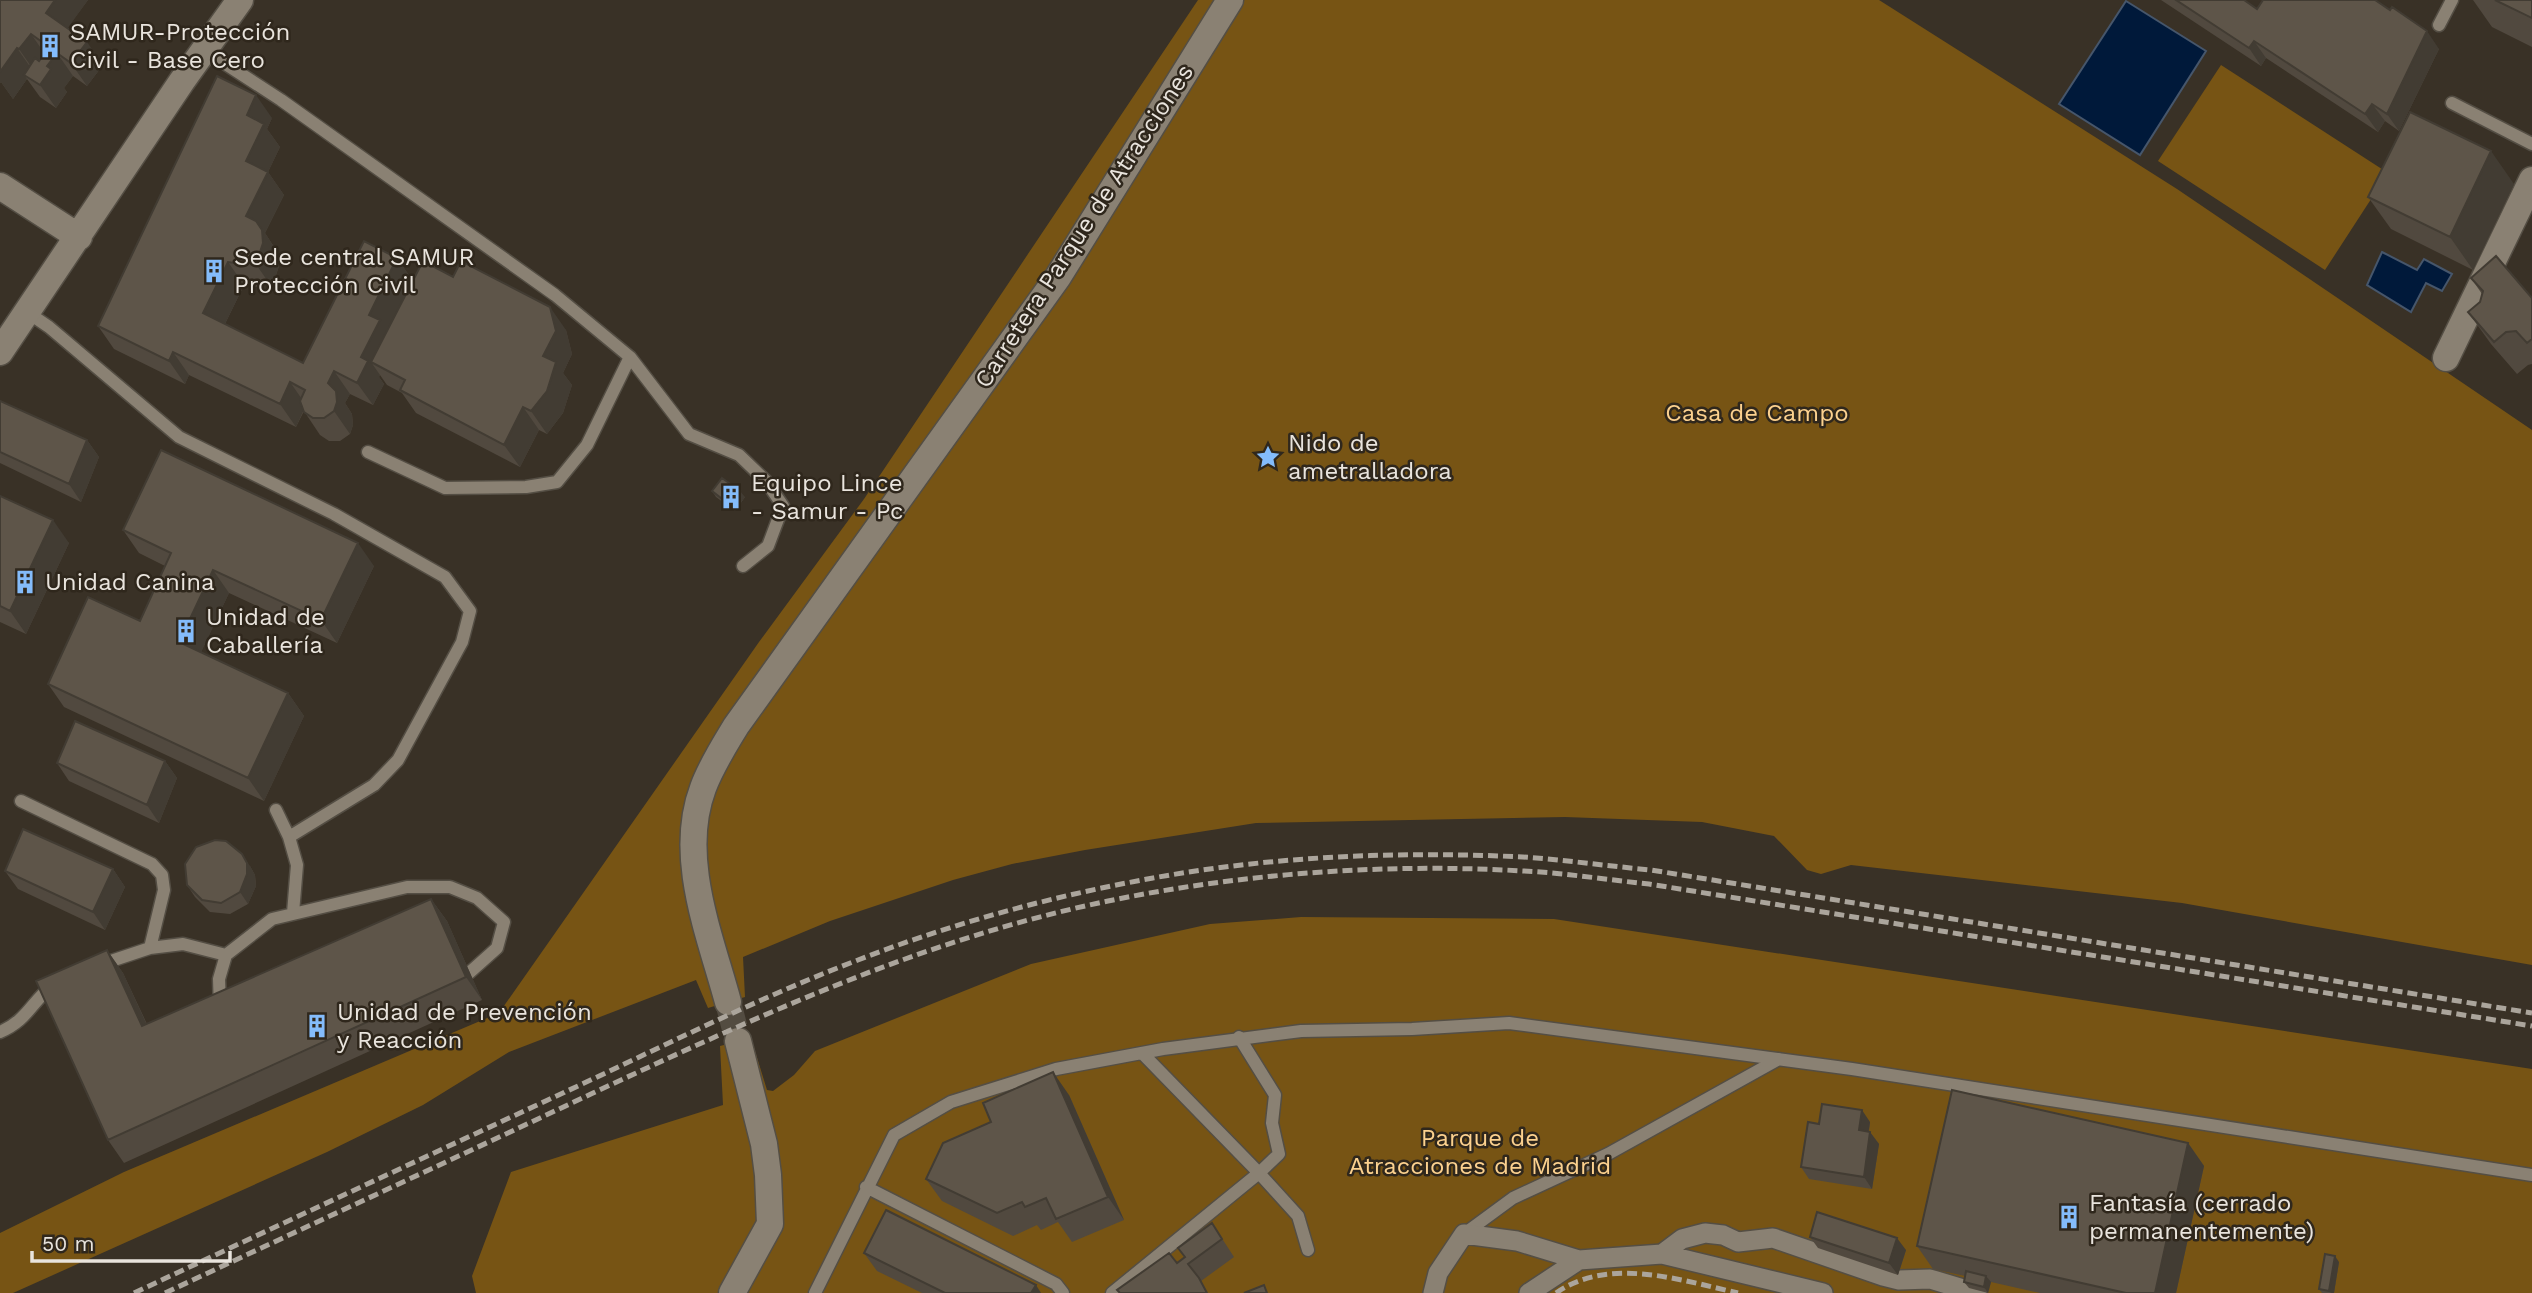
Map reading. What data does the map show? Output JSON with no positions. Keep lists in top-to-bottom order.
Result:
{
  "streets": {
    "street": ["Carretera Parque de Atracciones"]
  },
  "parks": ["Casa de Campo", "Parque de Atracciones de Madrid"],
  "places": {
    "building": [
      "SAMUR-Protección Civil - Base Cero",
      "Sede central SAMUR Protección Civil",
      "Equipo Lince - Samur - Pc",
      "Unidad Canina",
      "Unidad de Caballería",
      "Unidad de Prevención y Reacción",
      "Fantasía (cerrado permanentemente)"
    ],
    "place": ["Nido de ametralladora"]
  },
  "scale_bar": "50 m"
}
